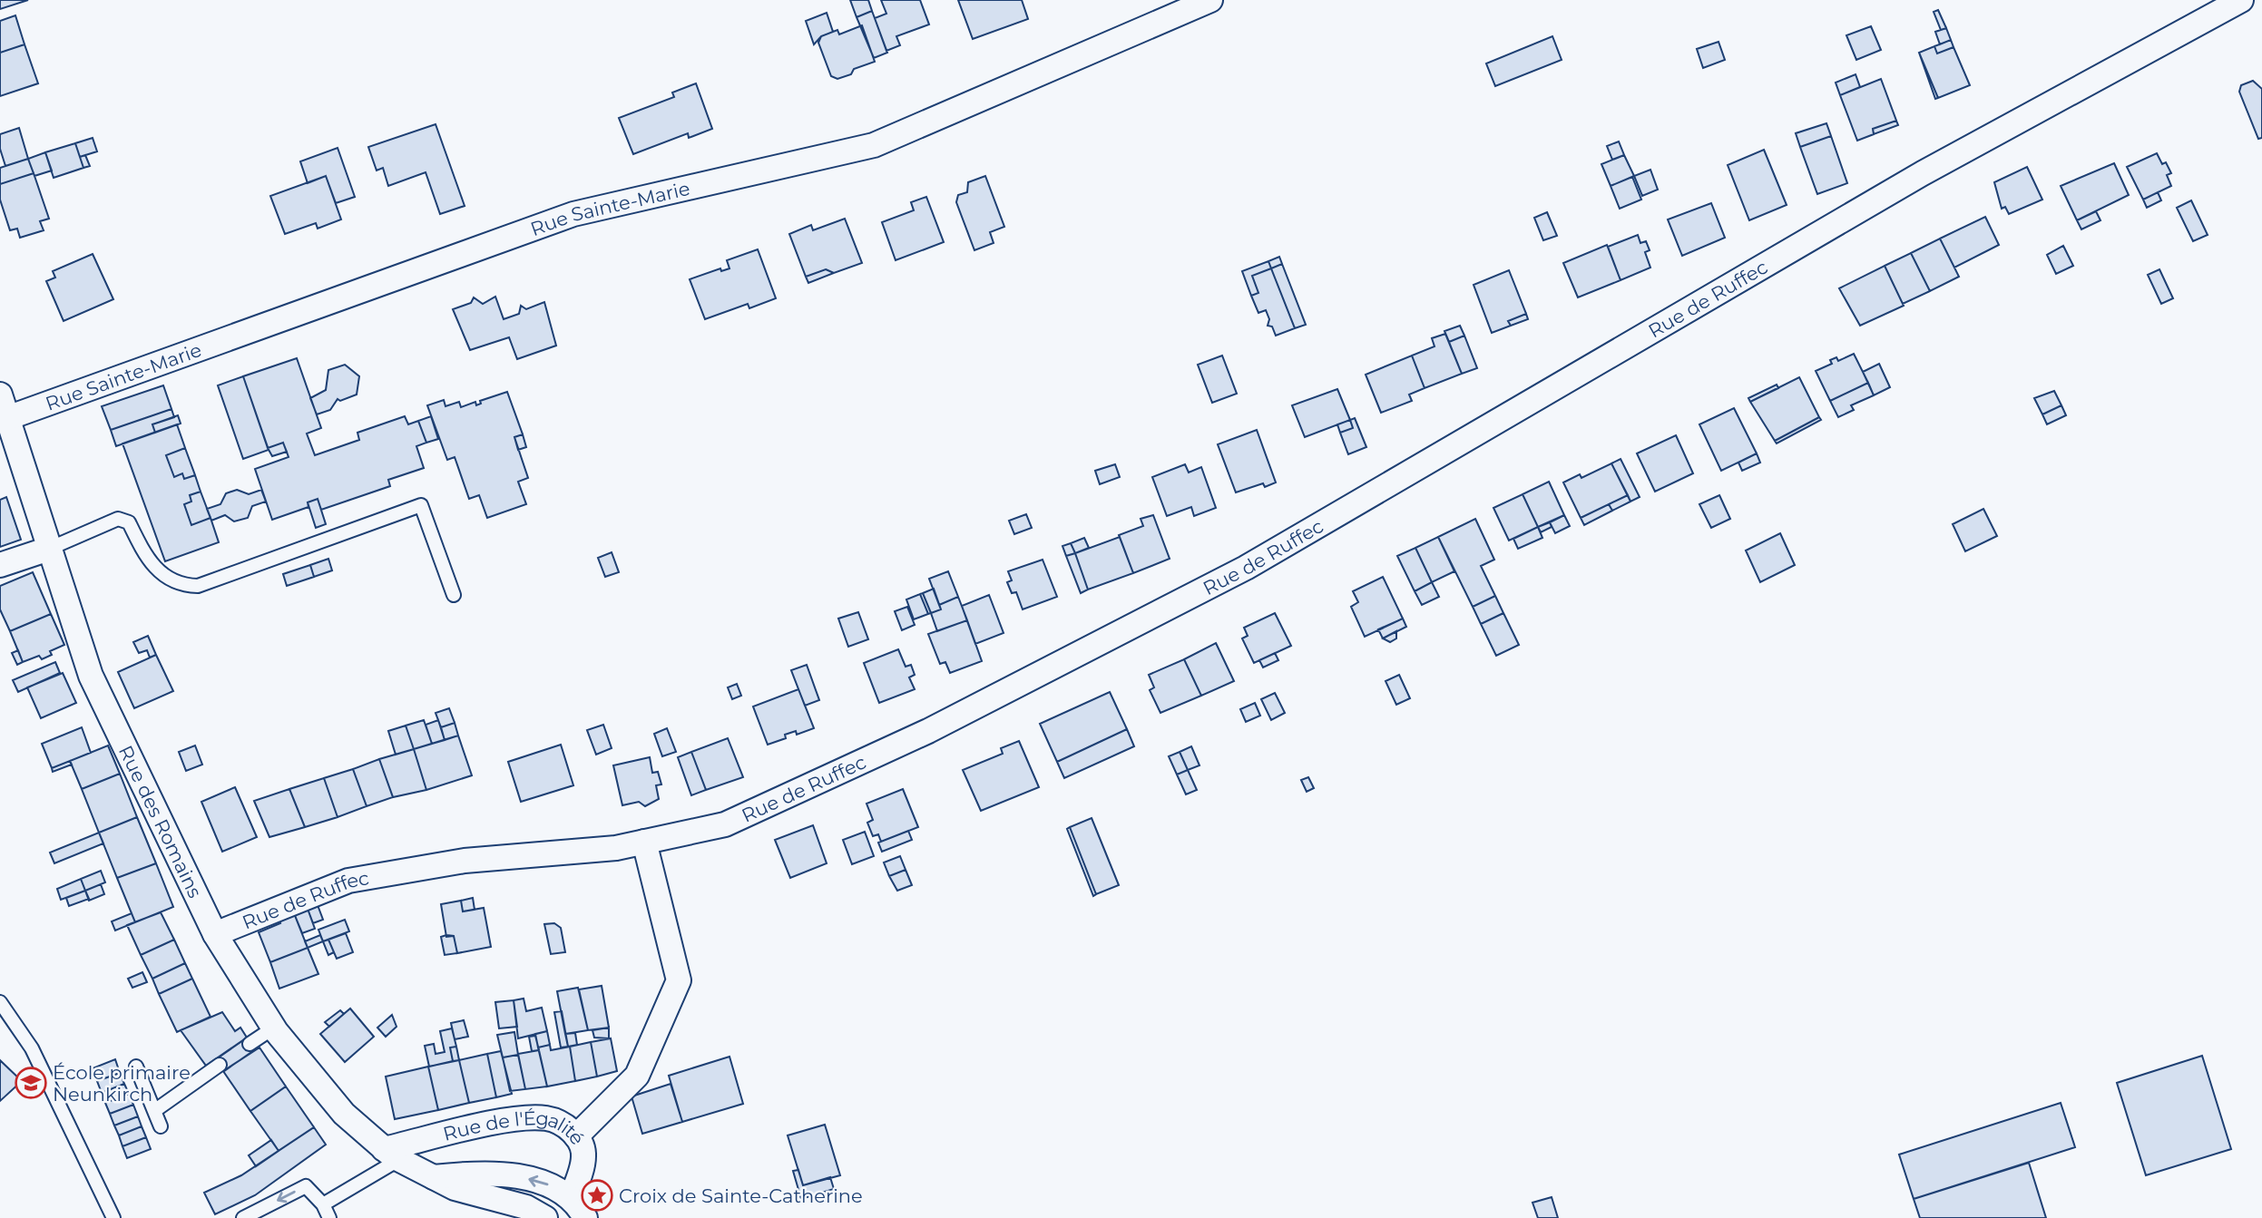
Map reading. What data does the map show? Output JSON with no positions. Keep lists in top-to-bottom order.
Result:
{
  "streets": {
    "street": [
      "Rue Sainte-Marie",
      "Rue de Ruffec",
      "Rue des Romains",
      "Rue de l'Égalité"
    ]
  },
  "crossings": [
    ["Rue Sainte-Marie", "Rue des Romains"],
    ["Rue de Ruffec", "Rue des Romains"],
    ["Rue des Romains", "Rue de l'Égalité"]
  ],
  "places": {
    "school or university": ["École primaire Neunkirch"],
    "place": ["Croix de Sainte-Catherine"]
  }
}
